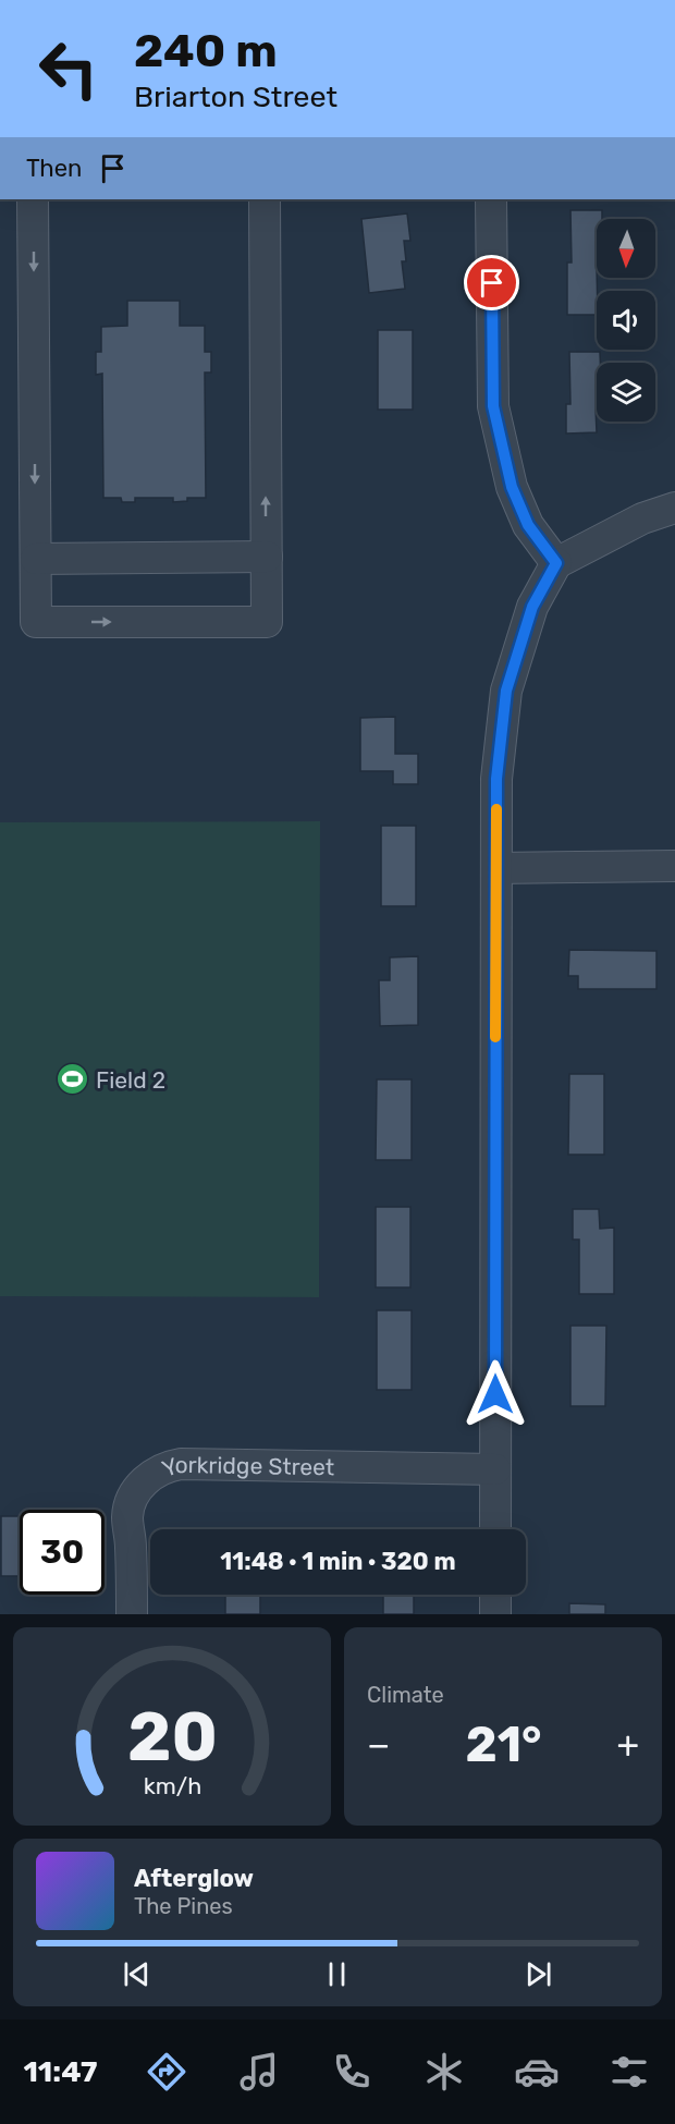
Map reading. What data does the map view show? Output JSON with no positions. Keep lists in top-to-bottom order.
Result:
{
  "streets": {
    "street": ["Yorkridge Street"]
  },
  "places": {
    "sports": ["Field 2"]
  },
  "north": "bottom",
  "page": {
    "turn": ["240 m", "Briarton Street"],
    "then": "Then",
    "limit": "30",
    "trip": "11:48 · 1 min · 320 m",
    "tile": "Climate",
    "heat": ["−", "21°", "+"],
    "song": ["Afterglow", "The Pines"],
    "tabs": "11:47",
    "gauge": ["20", "km/h"]
  }
}
